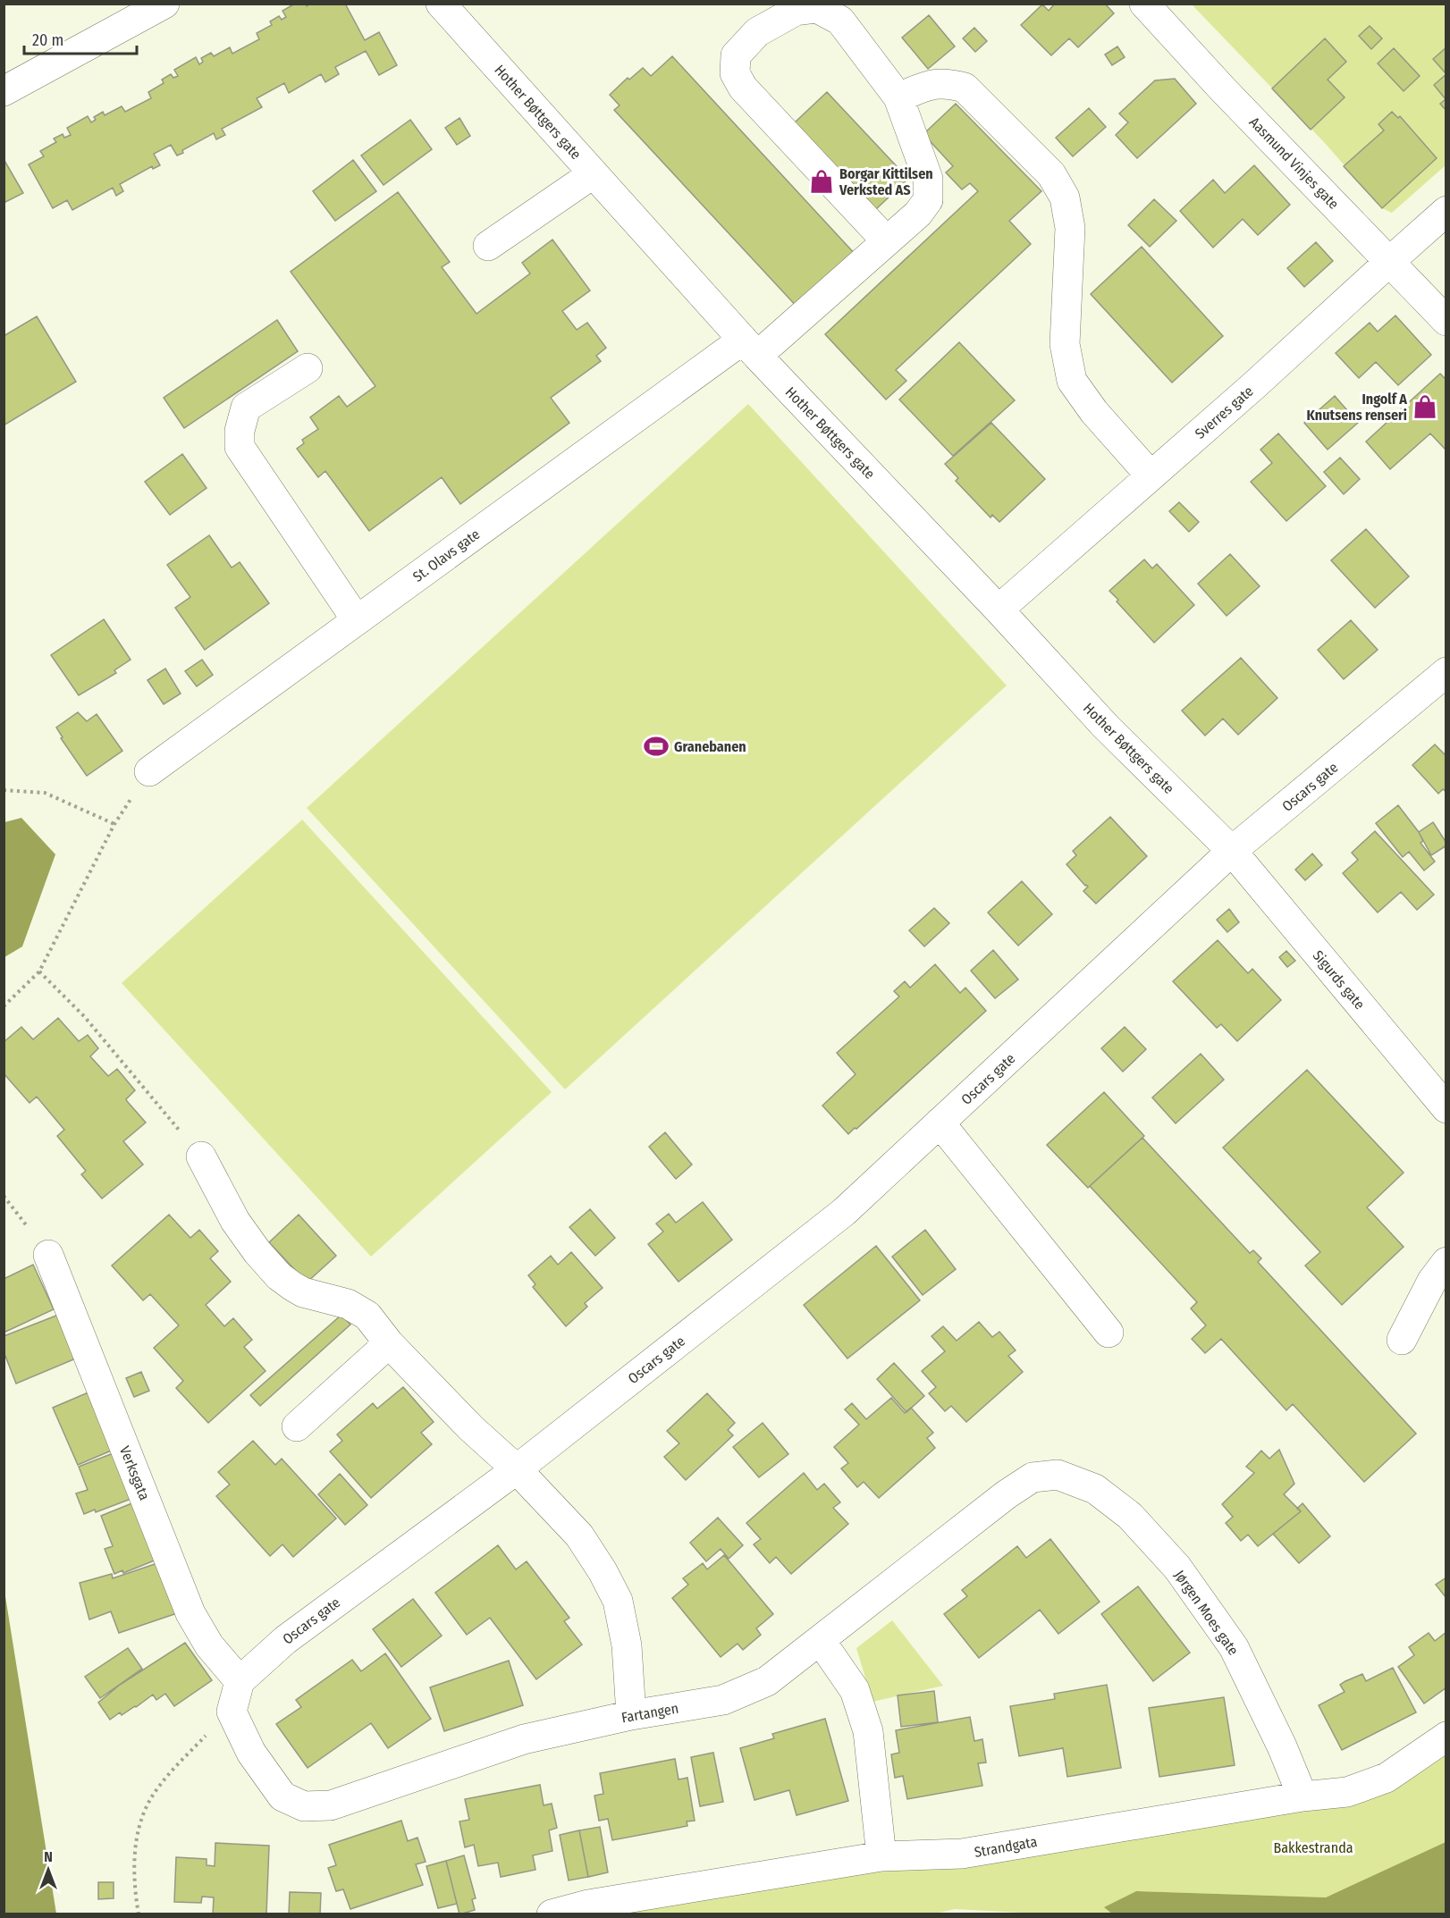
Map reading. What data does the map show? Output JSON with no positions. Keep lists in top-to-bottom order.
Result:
{
  "streets": {
    "street": [
      "Hother Bøttgers gate",
      "Aasmund Vinjes gate",
      "Sverres gate",
      "St. Olavs gate",
      "Oscars gate",
      "Sigurds gate",
      "Verksgata",
      "Jørgen Moes gate",
      "Fartangen",
      "Strandgata"
    ]
  },
  "crossings": [
    ["Hother Bøttgers gate", "Sverres gate"],
    ["Hother Bøttgers gate", "St. Olavs gate"],
    ["Hother Bøttgers gate", "Oscars gate"],
    ["Hother Bøttgers gate", "Sigurds gate"],
    ["Aasmund Vinjes gate", "Sverres gate"],
    ["Oscars gate", "Sigurds gate"],
    ["Oscars gate", "Verksgata"],
    ["Jørgen Moes gate", "Fartangen"],
    ["Jørgen Moes gate", "Strandgata"]
  ],
  "parks": ["Bakkestranda"],
  "places": {
    "shop": ["Borgar Kittilsen Verksted AS", "Ingolf A Knutsens renseri"],
    "sports": ["Granebanen"]
  },
  "scale_bar": "20 m",
  "north": "top"
}
